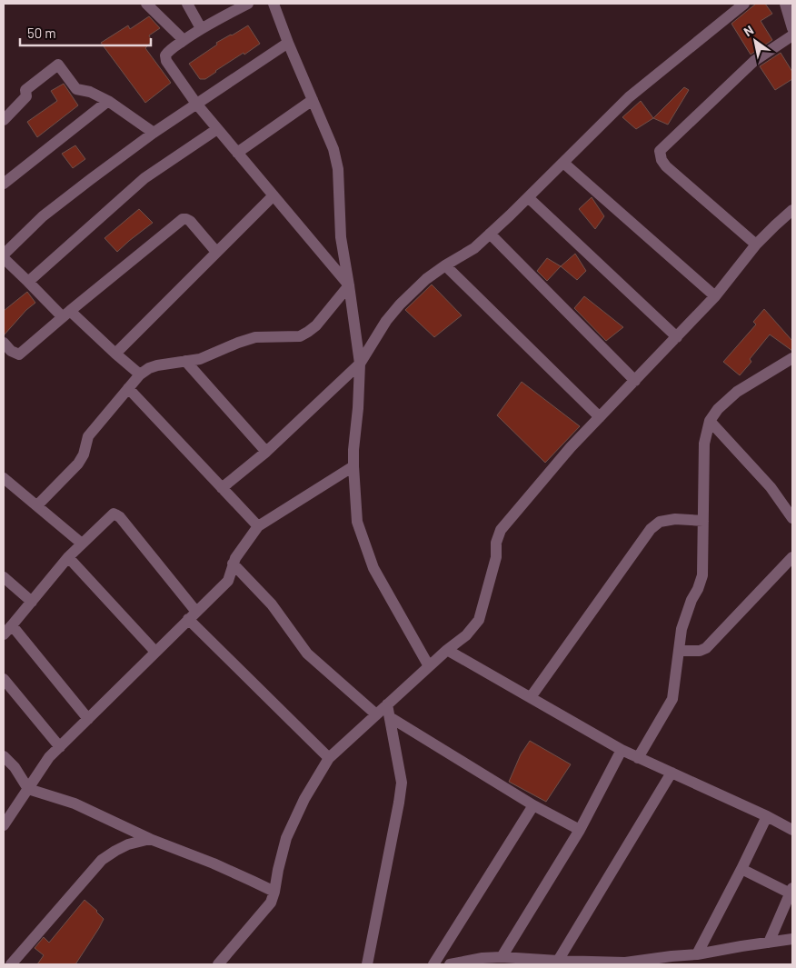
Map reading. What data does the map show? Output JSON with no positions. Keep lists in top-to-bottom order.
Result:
{
  "scale_bar": "50 m",
  "north": "top left"
}
